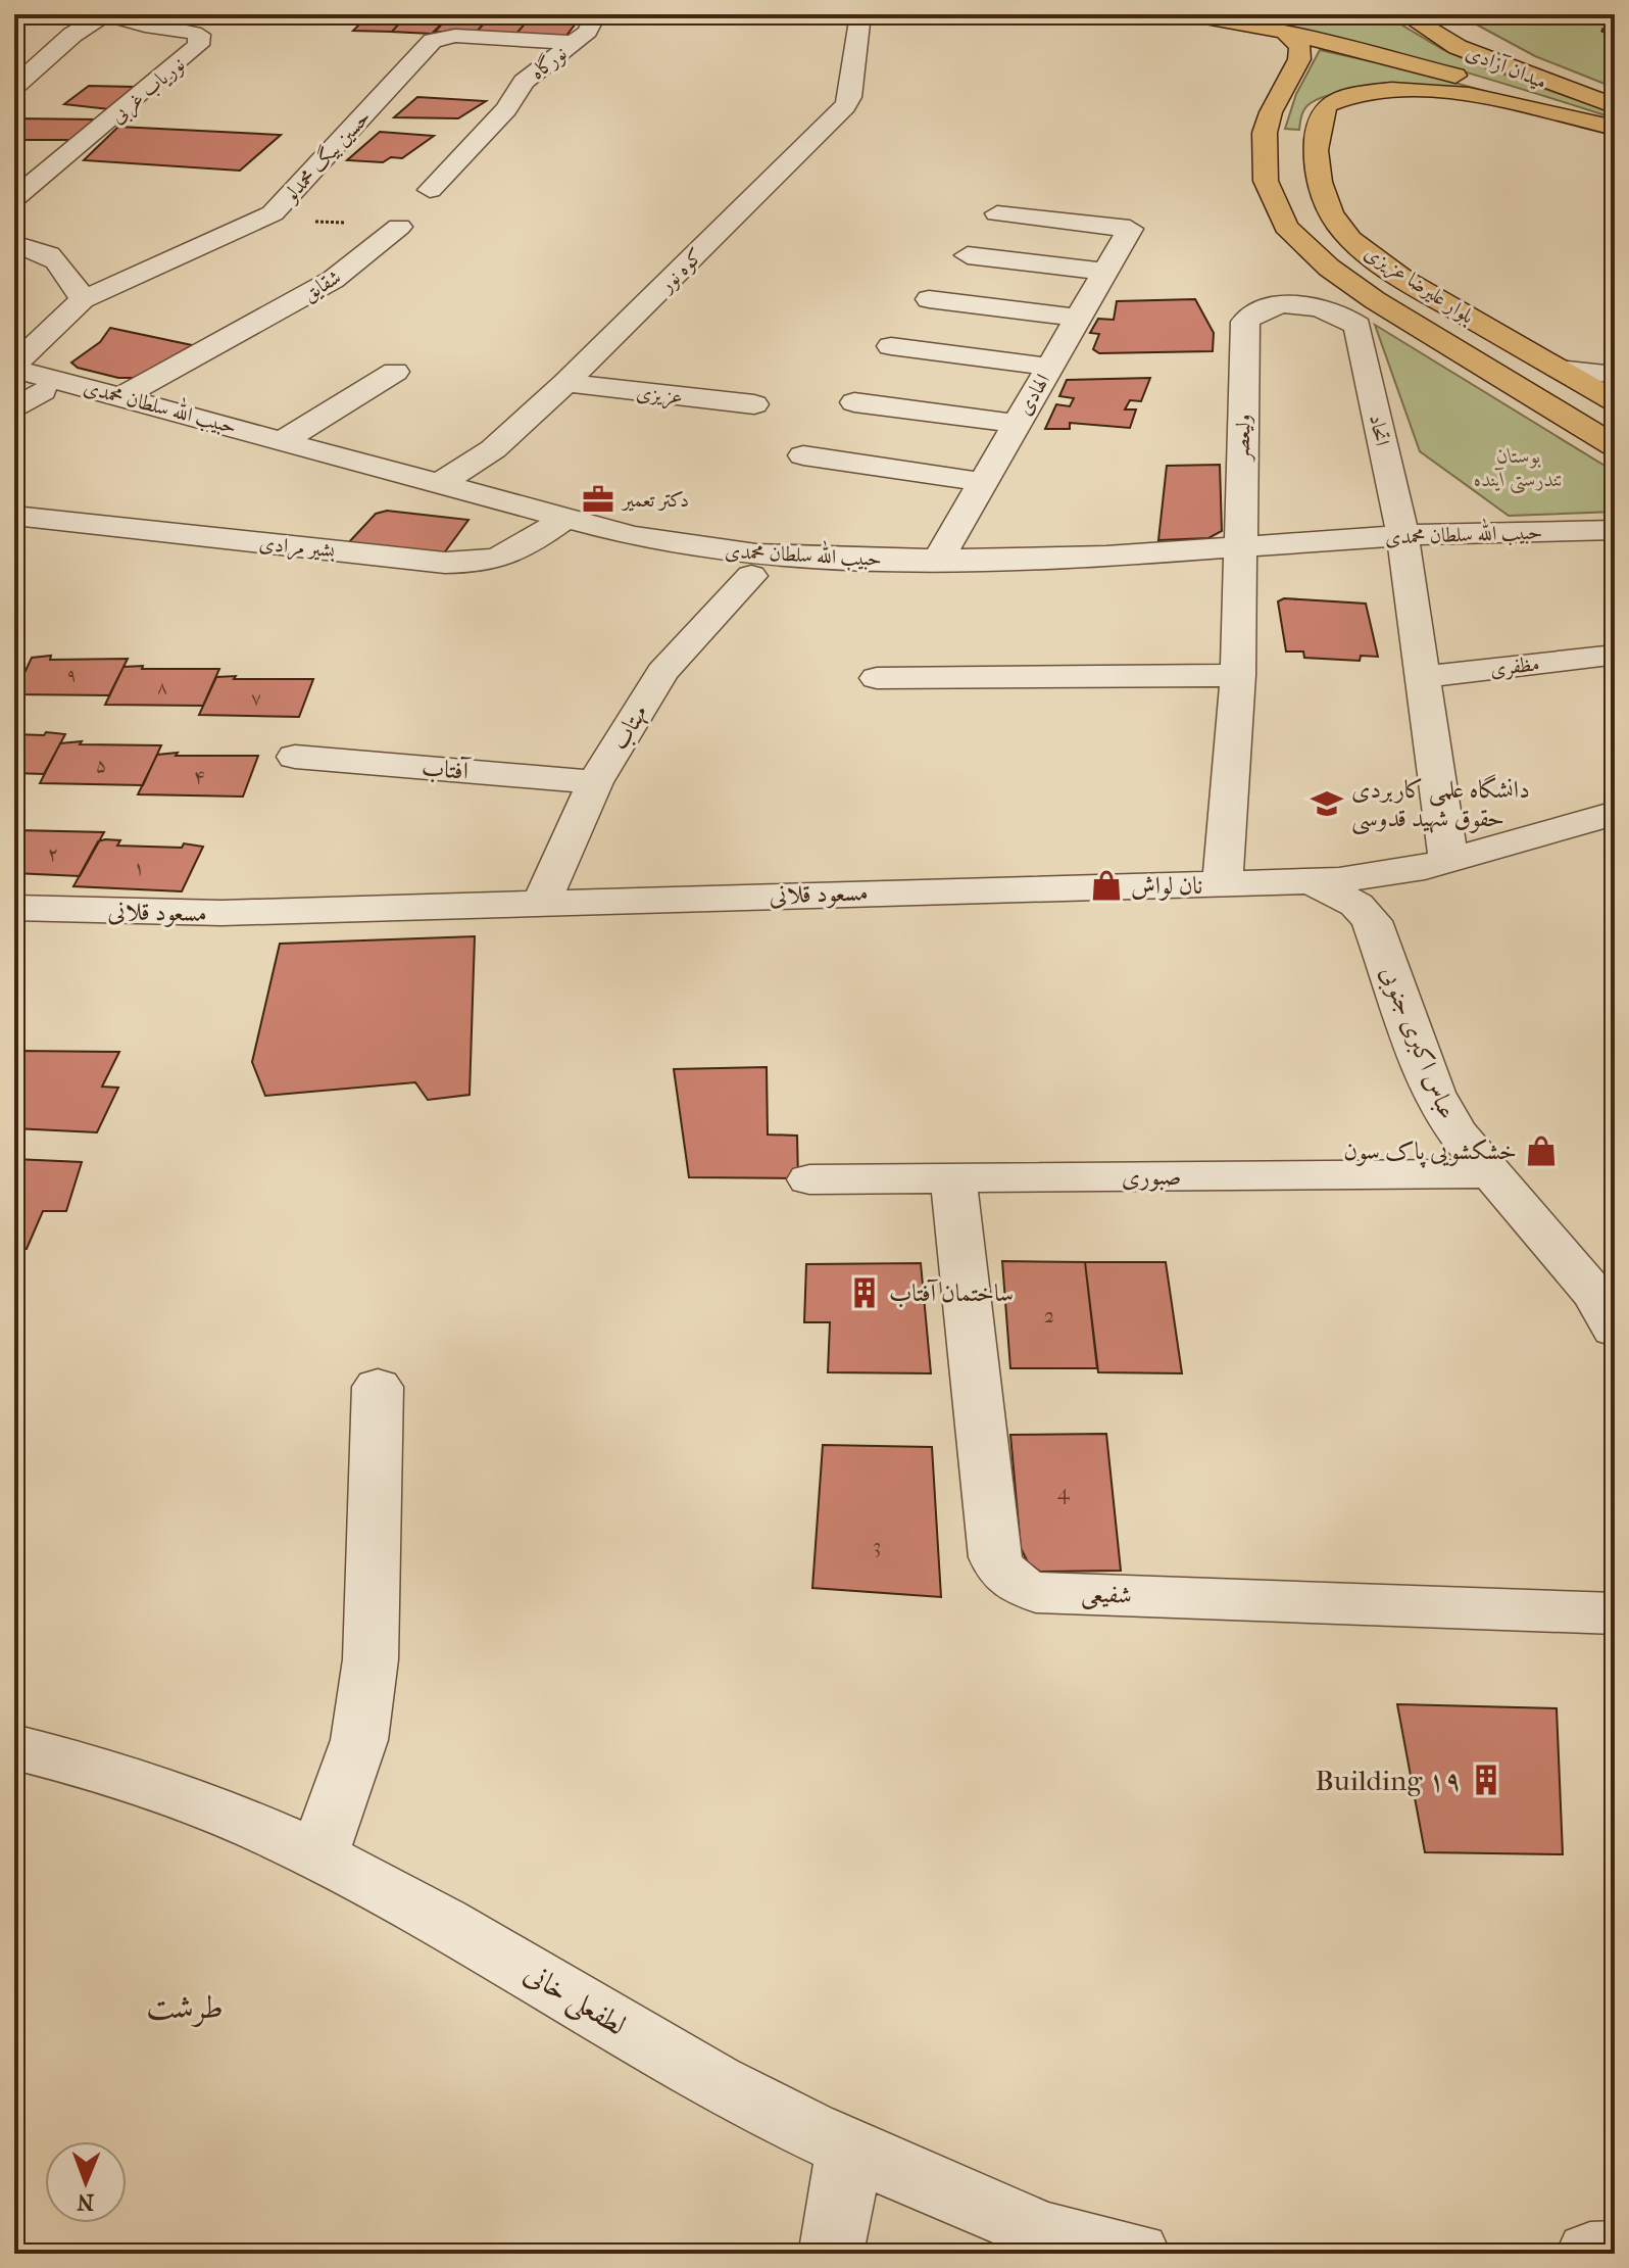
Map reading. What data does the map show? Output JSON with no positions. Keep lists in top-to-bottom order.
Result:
{
  "streets": {
    "main road": ["میدان آزادی", "بلوار علیرضا عزیزی"],
    "street": [
      "نورگاه",
      "نوریاب غربی",
      "حسین بیگ محمدلو",
      "کوه نور",
      "شقایق",
      "عزیزی",
      "الهادی",
      "حبیب الله سلطان محمدی",
      "اتحاد",
      "ولیعصر",
      "بشیر مرادی",
      "مظفری",
      "مهتاب",
      "آفتاب",
      "مسعود قلانی",
      "عباس اکبری جنوبی",
      "صبوری",
      "شفیعی",
      "لطفعلی خانی"
    ]
  },
  "crossings": [
    ["نورگاه", "حسین بیگ محمدلو"],
    ["حسین بیگ محمدلو", "حبیب الله سلطان محمدی"],
    ["کوه نور", "عزیزی"],
    ["کوه نور", "حبیب الله سلطان محمدی"],
    ["شقایق", "حبیب الله سلطان محمدی"],
    ["الهادی", "حبیب الله سلطان محمدی"],
    ["حبیب الله سلطان محمدی", "اتحاد"],
    ["حبیب الله سلطان محمدی", "ولیعصر"],
    ["حبیب الله سلطان محمدی", "بشیر مرادی"],
    ["اتحاد", "ولیعصر"],
    ["ولیعصر", "مسعود قلانی"],
    ["مهتاب", "آفتاب"],
    ["مهتاب", "مسعود قلانی"],
    ["مسعود قلانی", "عباس اکبری جنوبی"],
    ["عباس اکبری جنوبی", "صبوری"],
    ["صبوری", "شفیعی"]
  ],
  "districts": ["طرشت"],
  "parks": ["بوستان تندرستی آینده"],
  "places": {
    "office": ["دکتر تعمیر"],
    "school or university": ["دانشگاه علمی کاربردی حقوق شهید قدوسی"],
    "shop": ["نان لواش", "خشکشویی پاک سون"],
    "building": ["ساختمان آفتاب", "Building ۱۹"]
  },
  "house_numbers": [
    "۹",
    "۸",
    "۷",
    "۵",
    "۴",
    "۲",
    "۱",
    "2",
    "4",
    "3"
  ],
  "north": "bottom"
}
